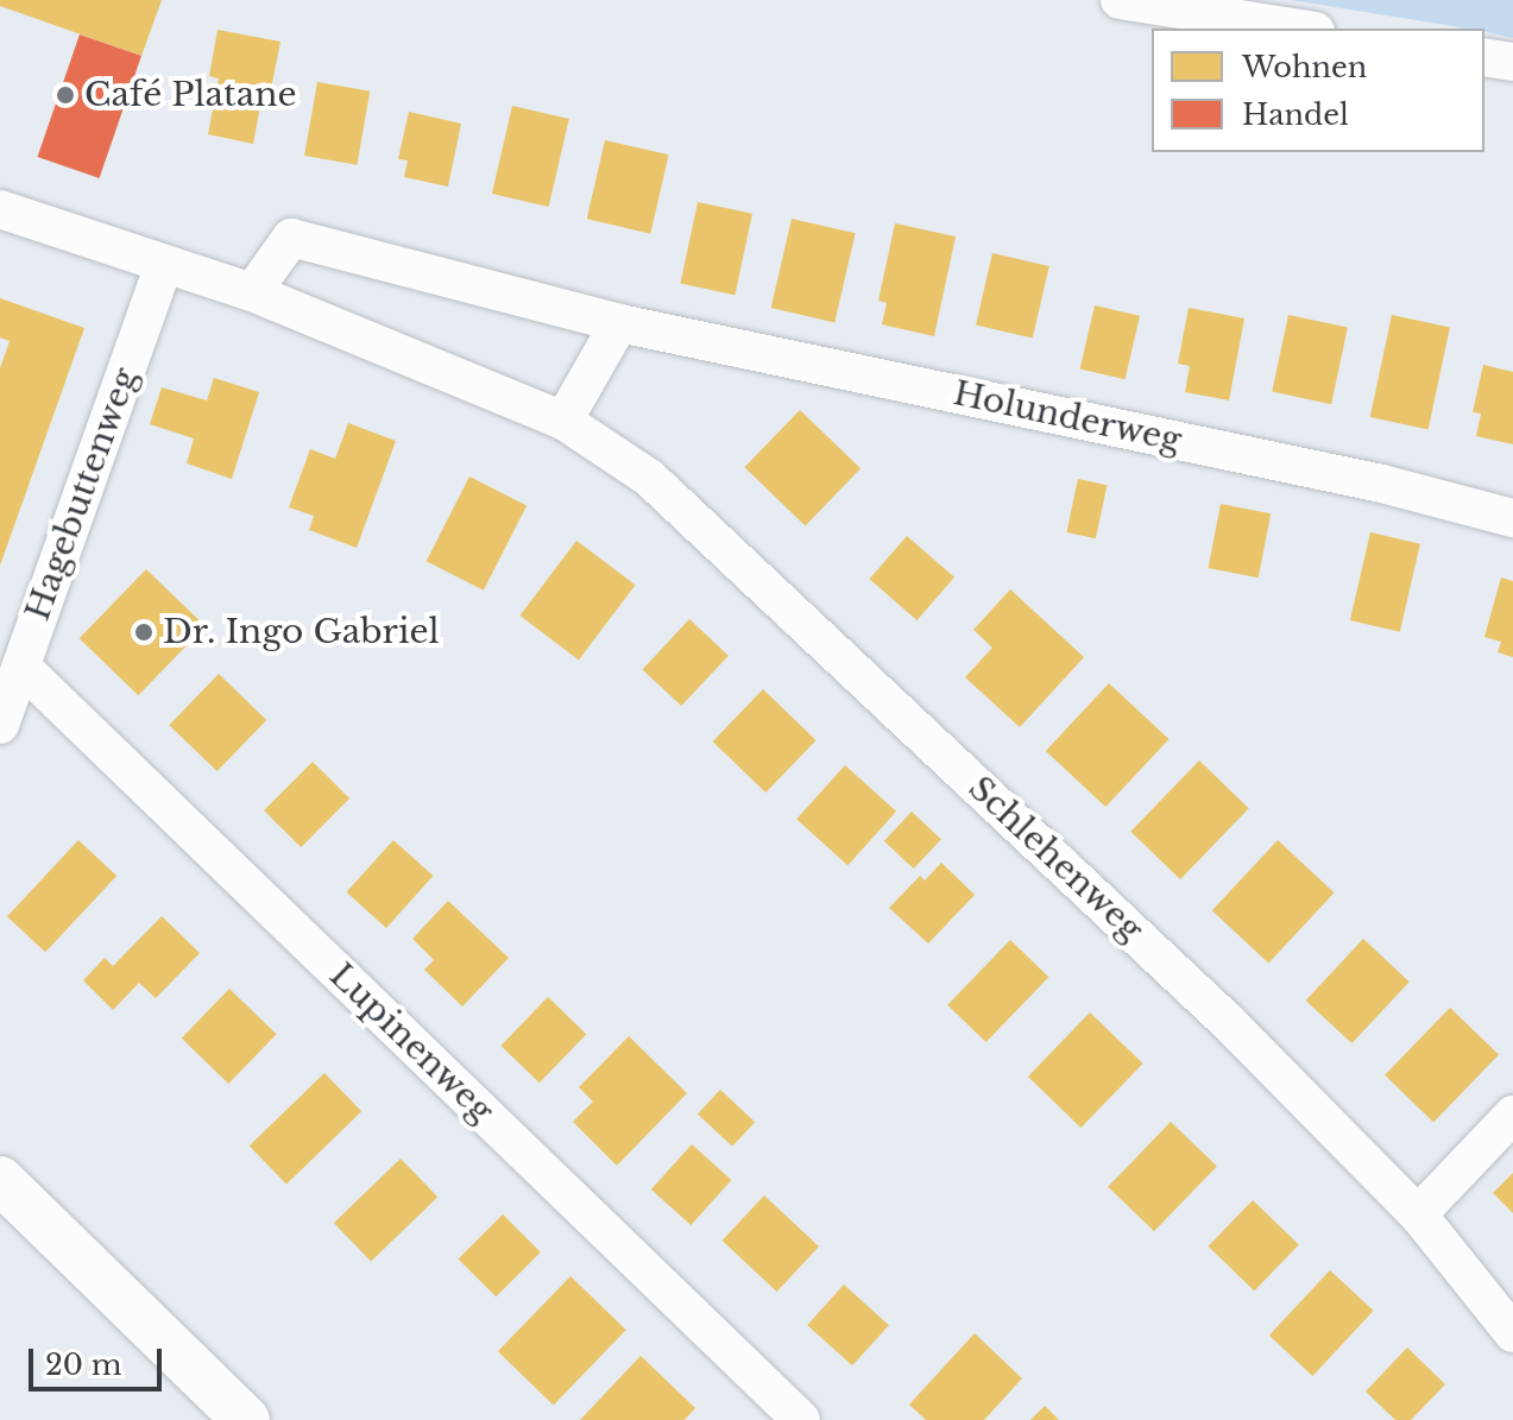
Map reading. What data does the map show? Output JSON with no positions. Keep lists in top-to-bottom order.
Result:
{
  "streets": {
    "street": [
      "Holunderweg",
      "Hagebuttenweg",
      "Schlehenweg",
      "Lupinenweg"
    ]
  },
  "crossings": [
    ["Hagebuttenweg", "Lupinenweg"]
  ],
  "places": ["Café Platane", "Dr. Ingo Gabriel"],
  "legend": ["Wohnen", "Handel"],
  "scale_bar": "20 m"
}
